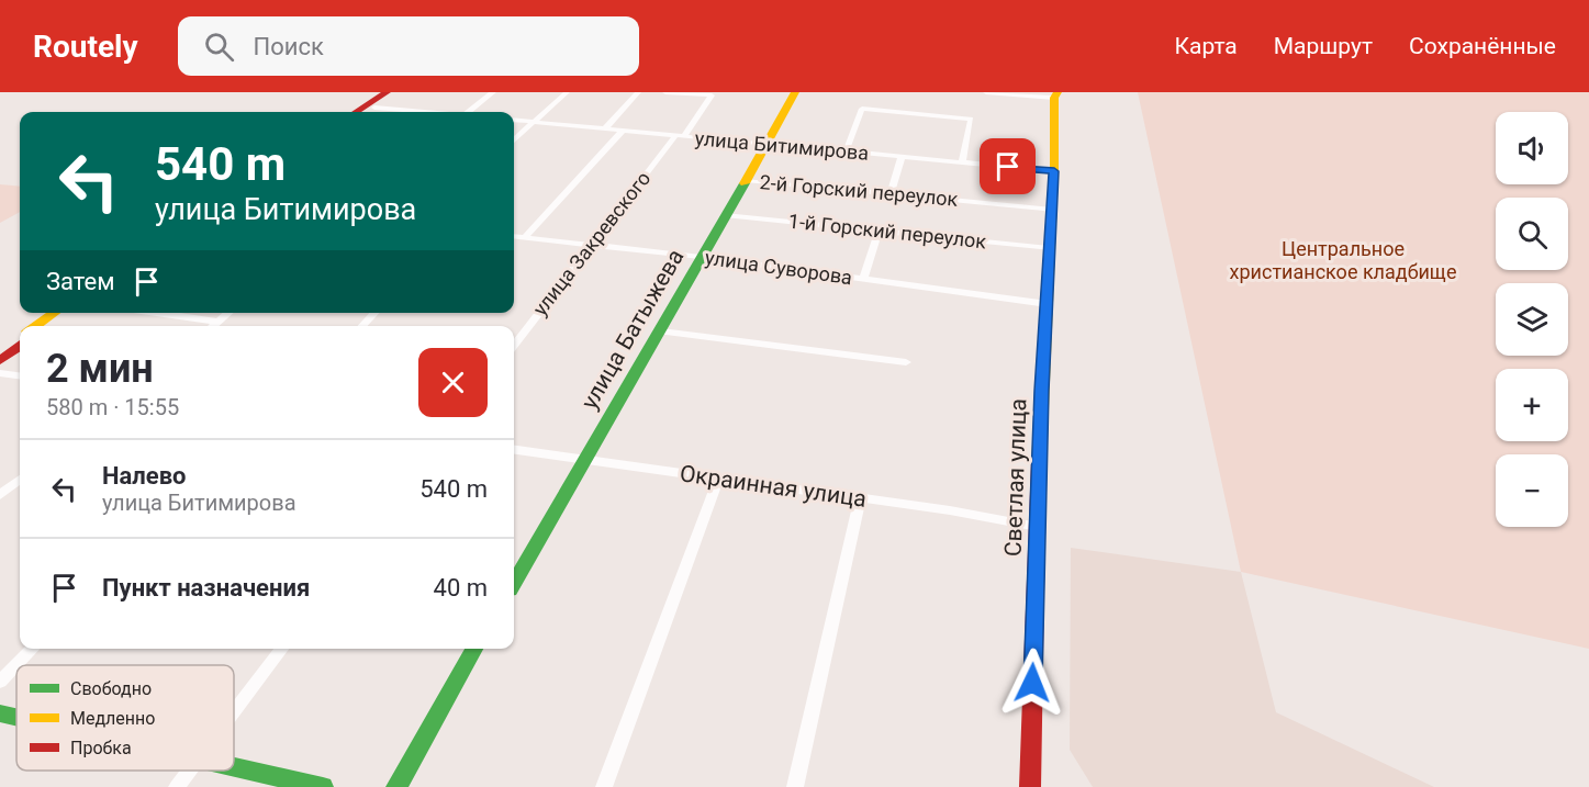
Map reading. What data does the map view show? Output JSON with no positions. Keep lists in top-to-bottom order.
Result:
{
  "streets": {
    "street": [
      "улица Битимирова",
      "2-й Горский переулок",
      "1-й Горский переулок",
      "улица Закревского",
      "улица Суворова",
      "улица Батыжева",
      "Светлая улица",
      "Окраинная улица"
    ]
  },
  "crossings": [
    ["улица Битимирова", "улица Закревского"],
    ["улица Битимирова", "улица Батыжева"],
    ["улица Битимирова", "Светлая улица"],
    ["2-й Горский переулок", "улица Батыжева"],
    ["2-й Горский переулок", "Светлая улица"],
    ["1-й Горский переулок", "улица Батыжева"],
    ["1-й Горский переулок", "Светлая улица"],
    ["улица Закревского", "улица Суворова"],
    ["улица Суворова", "улица Батыжева"],
    ["улица Суворова", "Светлая улица"],
    ["улица Батыжева", "Окраинная улица"],
    ["Светлая улица", "Окраинная улица"]
  ],
  "parks": ["Центральное христианское кладбище"],
  "legend": ["Свободно", "Медленно", "Пробка"],
  "page": {
    "header": "Routely",
    "search": "Поиск",
    "nav": ["Карта", "Маршрут", "Сохранённые"],
    "map_buttons": ["+", "−"],
    "turn": ["540 m", "улица Битимирова"],
    "then": "Затем",
    "heading": ["2 мин", "580 m · 15:55"],
    "list": [
      {
        "name": "Налево",
        "note": "улица Битимирова",
        "value": "540 m"
      },
      {
        "name": "Пункт назначения",
        "value": "40 m"
      }
    ]
  }
}
